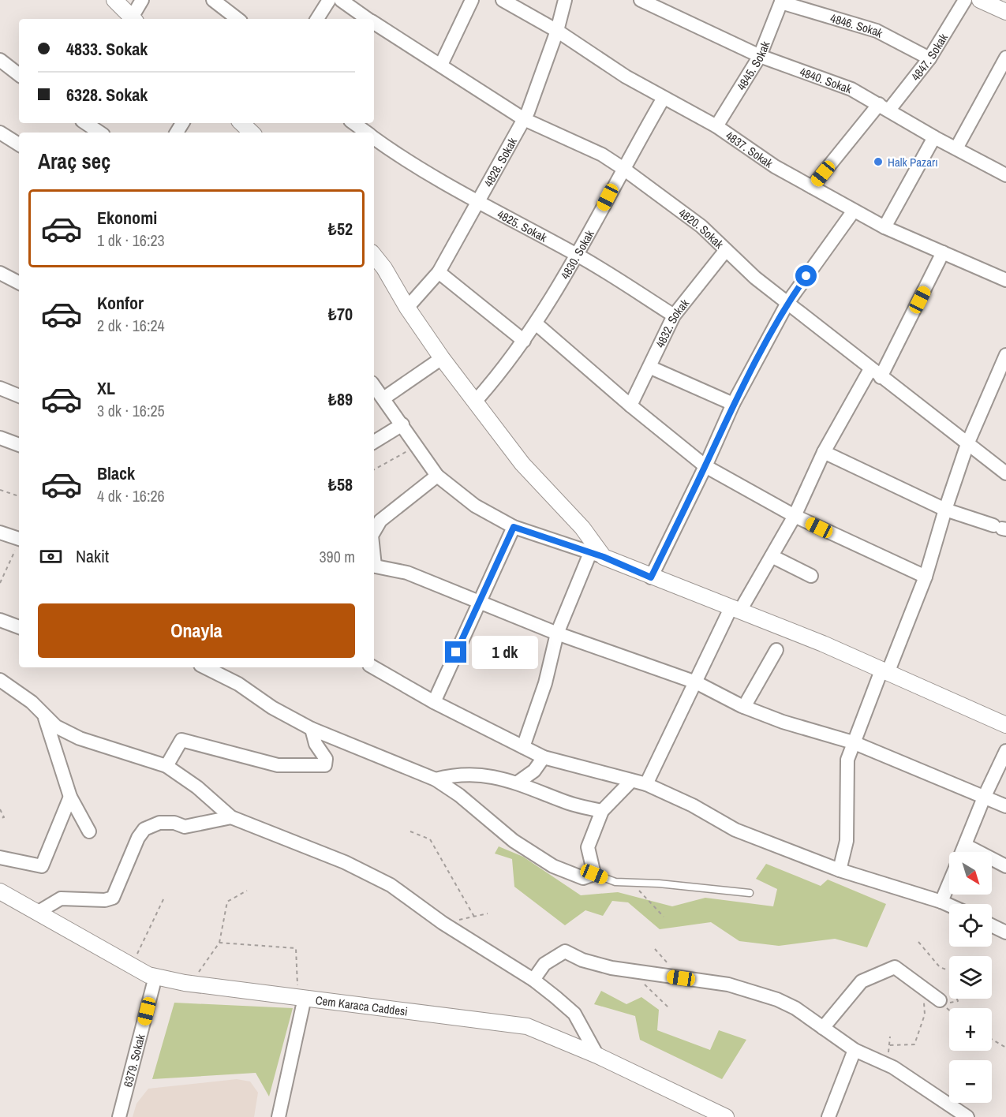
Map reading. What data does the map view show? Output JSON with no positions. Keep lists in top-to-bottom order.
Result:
{
  "streets": {
    "street": [
      "4846. Sokak",
      "4847. Sokak",
      "4845. Sokak",
      "4840. Sokak",
      "4837. Sokak",
      "4828. Sokak",
      "4825. Sokak",
      "4820. Sokak",
      "4830. Sokak",
      "4832. Sokak",
      "Cem Karaca Caddesi",
      "6379. Sokak"
    ]
  },
  "crossings": [
    ["4846. Sokak", "4847. Sokak"],
    ["4846. Sokak", "4845. Sokak"],
    ["4847. Sokak", "4840. Sokak"],
    ["4847. Sokak", "4837. Sokak"],
    ["4845. Sokak", "4840. Sokak"],
    ["4845. Sokak", "4837. Sokak"],
    ["4837. Sokak", "4828. Sokak"],
    ["4837. Sokak", "4830. Sokak"],
    ["4828. Sokak", "4825. Sokak"],
    ["4828. Sokak", "4820. Sokak"],
    ["4825. Sokak", "4830. Sokak"],
    ["4825. Sokak", "4832. Sokak"],
    ["4820. Sokak", "4830. Sokak"],
    ["4820. Sokak", "4832. Sokak"],
    ["Cem Karaca Caddesi", "6379. Sokak"]
  ],
  "places": ["Halk Pazarı"],
  "north": "bottom right",
  "page": {
    "banner": ["4833. Sokak", "6328. Sokak"],
    "heading": "Araç seç",
    "list": [
      {
        "name": "Ekonomi",
        "note": "1 dk · 16:23",
        "value": "₺52"
      },
      {
        "name": "Konfor",
        "note": "2 dk · 16:24",
        "value": "₺70"
      },
      {
        "name": "XL",
        "note": "3 dk · 16:25",
        "value": "₺89"
      },
      {
        "name": "Black",
        "note": "4 dk · 16:26",
        "value": "₺58"
      }
    ],
    "pay": ["Nakit", "390 m"],
    "buttons": "Onayla",
    "bubble": "1 dk",
    "map_buttons": ["+", "−"]
  }
}
